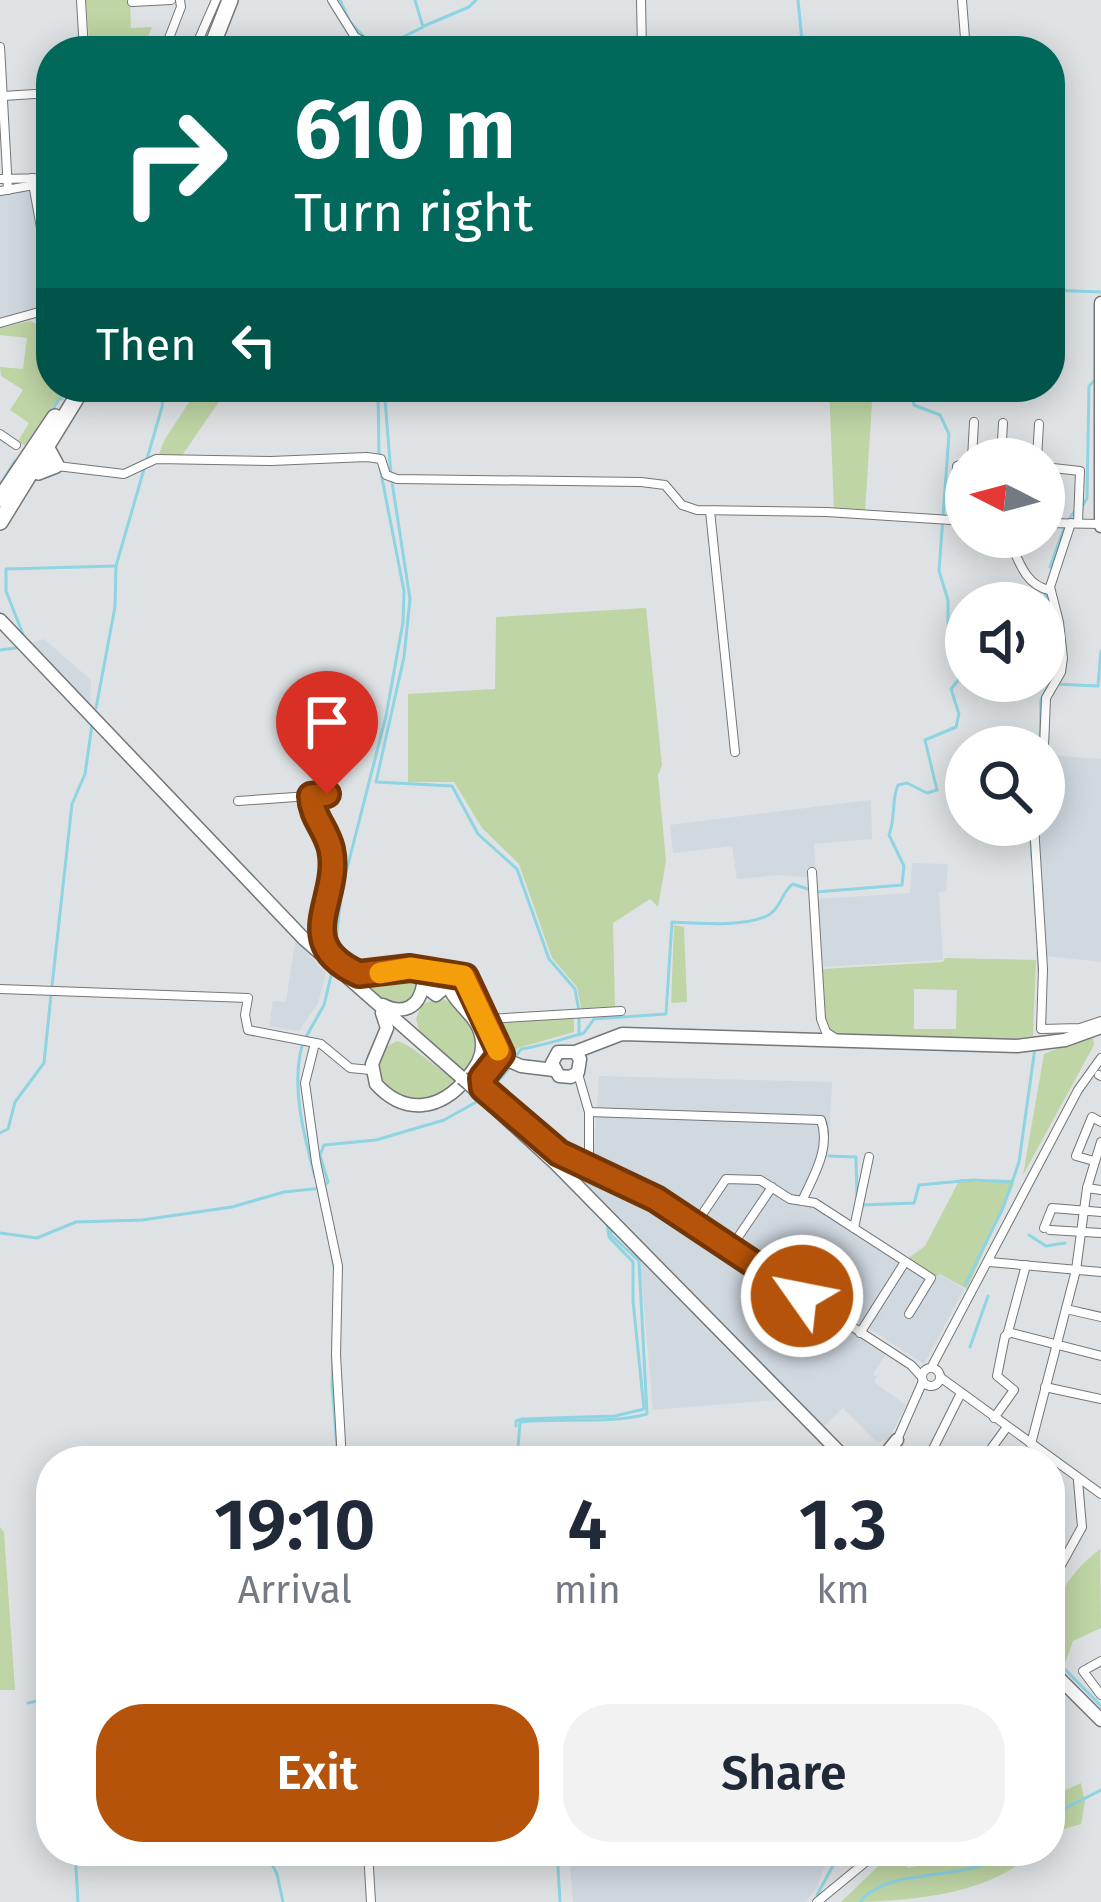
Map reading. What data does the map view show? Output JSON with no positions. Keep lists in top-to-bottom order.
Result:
{
  "north": "left",
  "page": {
    "turn": ["610 m", "Turn right"],
    "then": "Then",
    "eta": [
      "19:10",
      "Arrival",
      "4",
      "min",
      "1.3",
      "km"
    ],
    "buttons": ["Exit", "Share"]
  }
}
